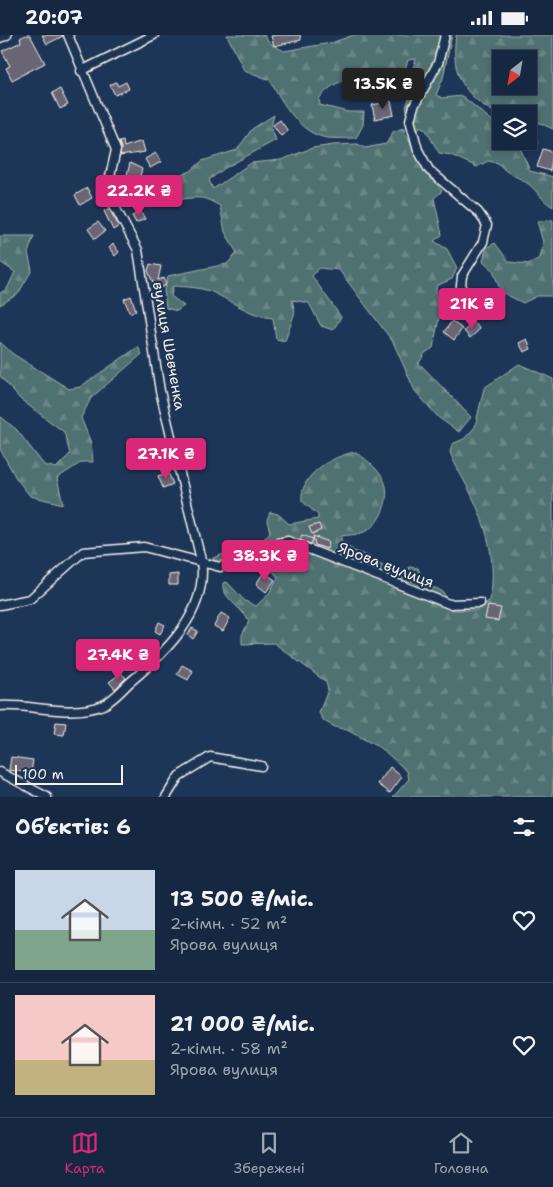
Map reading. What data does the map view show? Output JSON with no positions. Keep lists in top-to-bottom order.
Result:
{
  "streets": {
    "street": ["вулиця Шевченка", "Ярова вулиця"]
  },
  "crossings": [
    ["вулиця Шевченка", "Ярова вулиця"]
  ],
  "scale_bar": "100 m",
  "north": "bottom left",
  "page": {
    "status": "20:07",
    "price": [
      "13.5K ₴",
      "22.2K ₴",
      "21K ₴",
      "27.1K ₴",
      "38.3K ₴",
      "27.4K ₴"
    ],
    "scale": "100 m",
    "heading": "Об’єктів: 6",
    "list": [
      {
        "name": "13 500 ₴/міс.",
        "note": "2-кімн. · 52 m² · Ярова вулиця"
      },
      {
        "name": "21 000 ₴/міс.",
        "note": "2-кімн. · 58 m² · Ярова вулиця"
      }
    ],
    "tabs": ["Карта", "Збережені", "Головна"]
  }
}
